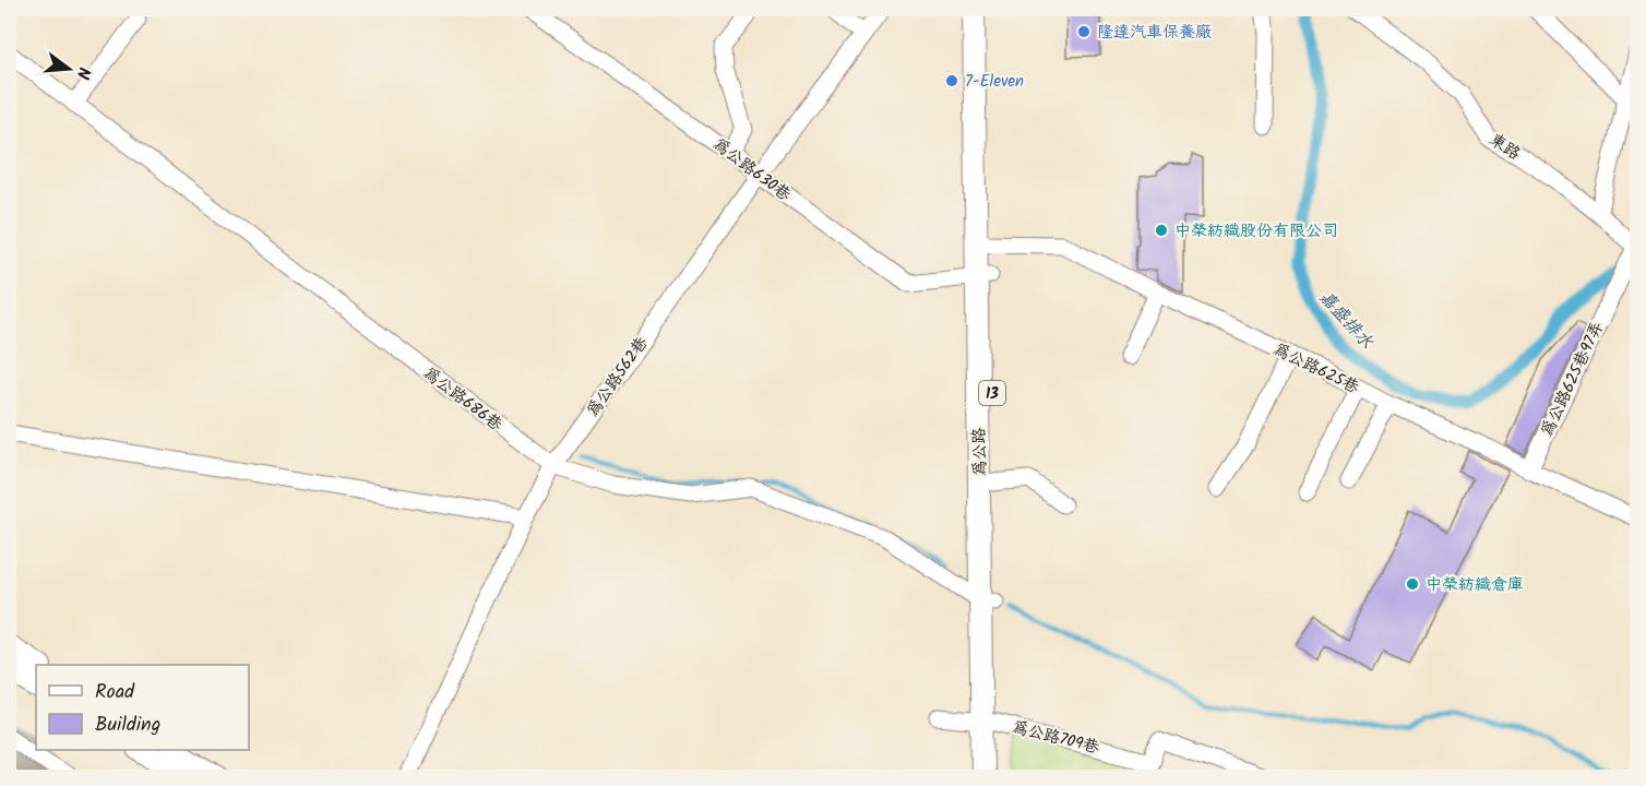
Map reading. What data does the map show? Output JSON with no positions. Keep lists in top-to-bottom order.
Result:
{
  "streets": {
    "main road": ["13", "為公路"],
    "street": [
      "東路",
      "為公路630巷",
      "為公路625巷",
      "為公路562巷",
      "為公路625巷97弄",
      "為公路686巷",
      "為公路709巷"
    ]
  },
  "crossings": [
    ["東路", "為公路625巷97弄"],
    ["為公路630巷", "為公路562巷"],
    ["為公路630巷", "為公路"],
    ["為公路625巷", "為公路625巷97弄"],
    ["為公路625巷", "為公路"],
    ["為公路562巷", "為公路686巷"],
    ["為公路686巷", "為公路"],
    ["為公路", "為公路709巷"]
  ],
  "water": ["嘉盛排水"],
  "places": [
    "隆達汽車保養廠",
    "7-Eleven",
    "中榮紡織股份有限公司",
    "中榮紡織倉庫"
  ],
  "legend": ["Road", "Building"],
  "north": "right"
}
